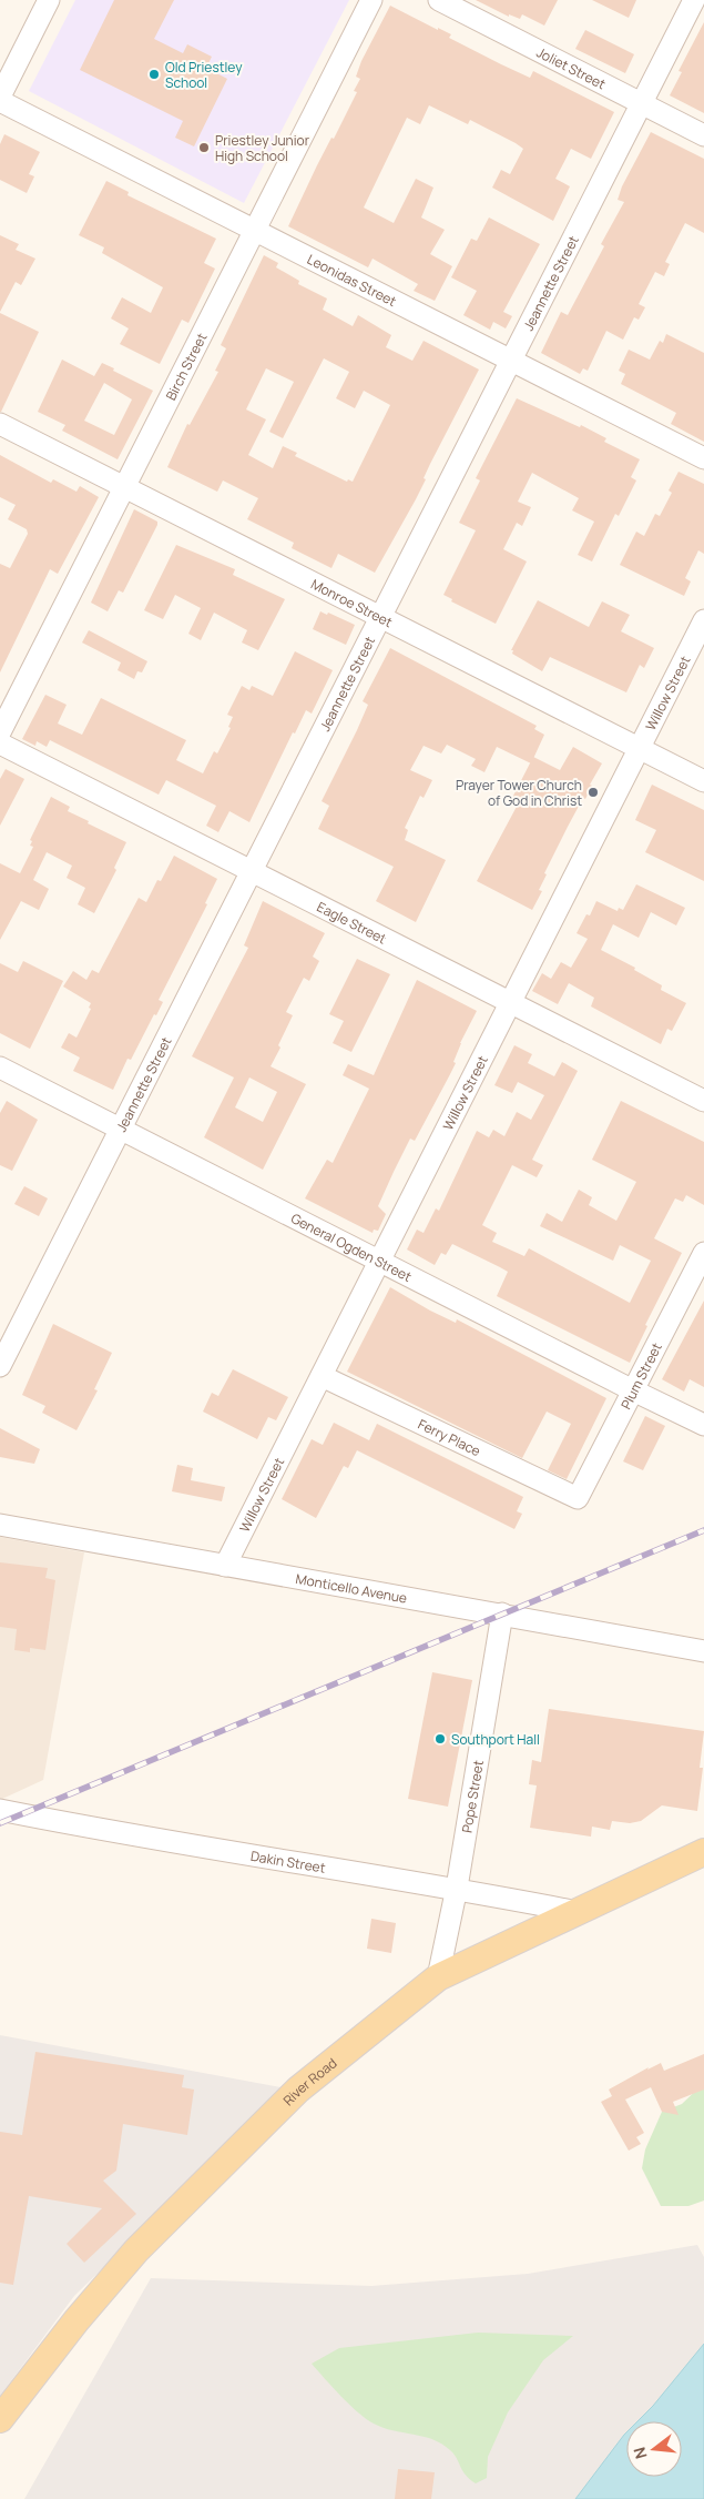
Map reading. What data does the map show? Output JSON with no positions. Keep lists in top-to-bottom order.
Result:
{
  "streets": {
    "main road": ["River Road"],
    "street": [
      "Joliet Street",
      "Leonidas Street",
      "Jeannette Street",
      "Birch Street",
      "Monroe Street",
      "Willow Street",
      "Eagle Street",
      "General Ogden Street",
      "Plum Street",
      "Ferry Place",
      "Monticello Avenue",
      "Pope Street",
      "Dakin Street"
    ]
  },
  "crossings": [
    ["Joliet Street", "Jeannette Street"],
    ["Leonidas Street", "Jeannette Street"],
    ["Leonidas Street", "Birch Street"],
    ["Jeannette Street", "Monroe Street"],
    ["Jeannette Street", "Eagle Street"],
    ["Jeannette Street", "General Ogden Street"],
    ["Birch Street", "Monroe Street"],
    ["Monroe Street", "Willow Street"],
    ["Willow Street", "Eagle Street"],
    ["Willow Street", "General Ogden Street"],
    ["Willow Street", "Ferry Place"],
    ["Willow Street", "Monticello Avenue"],
    ["General Ogden Street", "Plum Street"],
    ["Plum Street", "Ferry Place"],
    ["Monticello Avenue", "Pope Street"],
    ["Pope Street", "Dakin Street"],
    ["Pope Street", "River Road"],
    ["Dakin Street", "River Road"]
  ],
  "places": [
    "Old Priestley School",
    "Priestley Junior High School",
    "Prayer Tower Church of God in Christ",
    "Southport Hall"
  ],
  "north": "left"
}
